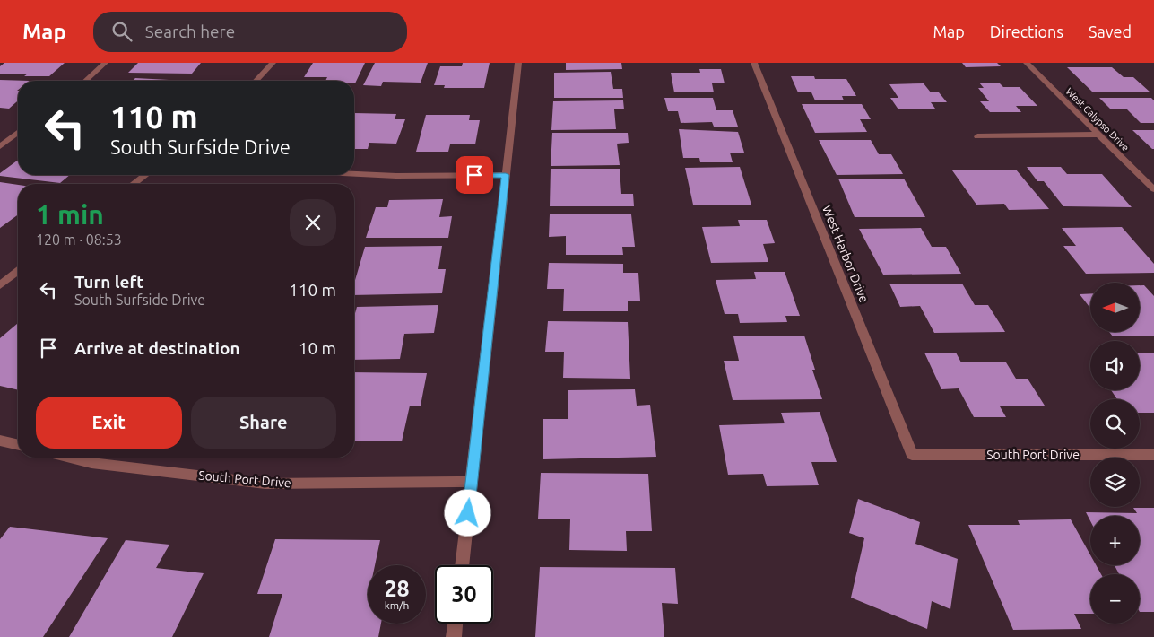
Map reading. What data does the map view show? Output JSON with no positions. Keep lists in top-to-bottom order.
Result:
{
  "streets": {
    "street": ["West Calypso Drive", "West Harbor Drive", "South Port Drive"]
  },
  "crossings": [
    ["West Harbor Drive", "South Port Drive"]
  ],
  "north": "left",
  "page": {
    "header": "Map",
    "search": "Search here",
    "nav": ["Map", "Directions", "Saved"],
    "turn": ["110 m", "South Surfside Drive"],
    "heading": ["1 min", "120 m · 08:53"],
    "list": [
      {
        "name": "Turn left",
        "note": "South Surfside Drive",
        "value": "110 m"
      },
      {
        "name": "Arrive at destination",
        "value": "10 m"
      }
    ],
    "map_buttons": ["+", "−"],
    "buttons": ["Exit", "Share"],
    "speed": "28 km/h",
    "limit": "30"
  }
}
